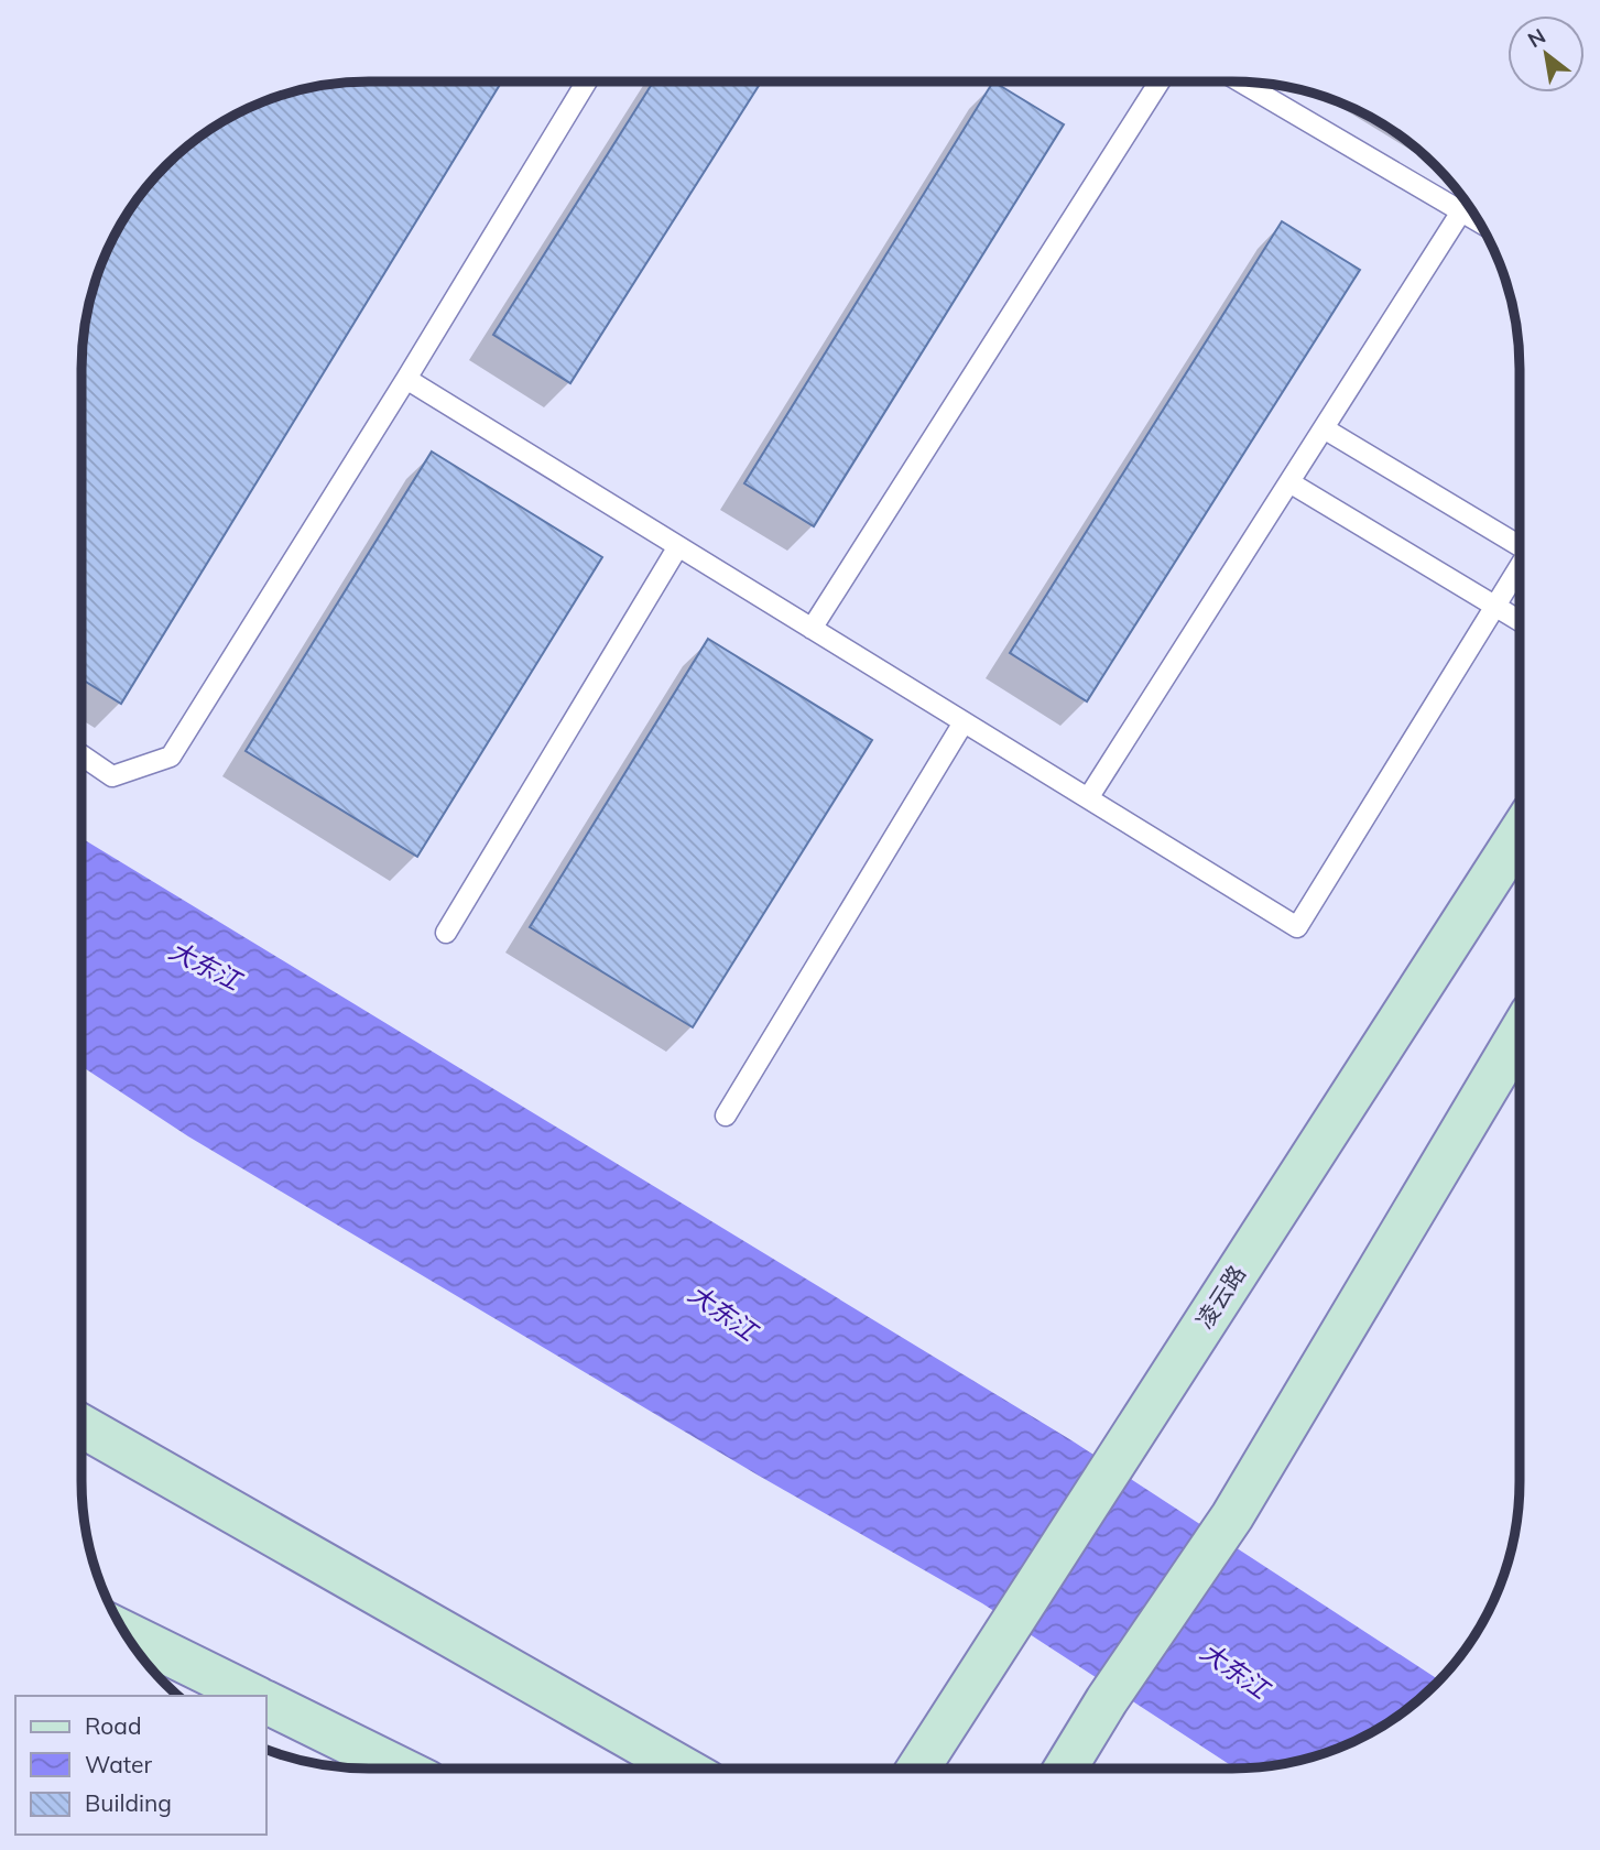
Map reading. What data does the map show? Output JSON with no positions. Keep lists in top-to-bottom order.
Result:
{
  "streets": {
    "main road": ["凌云路"]
  },
  "water": ["大东江"],
  "legend": ["Road", "Water", "Building"],
  "north": "top left"
}
